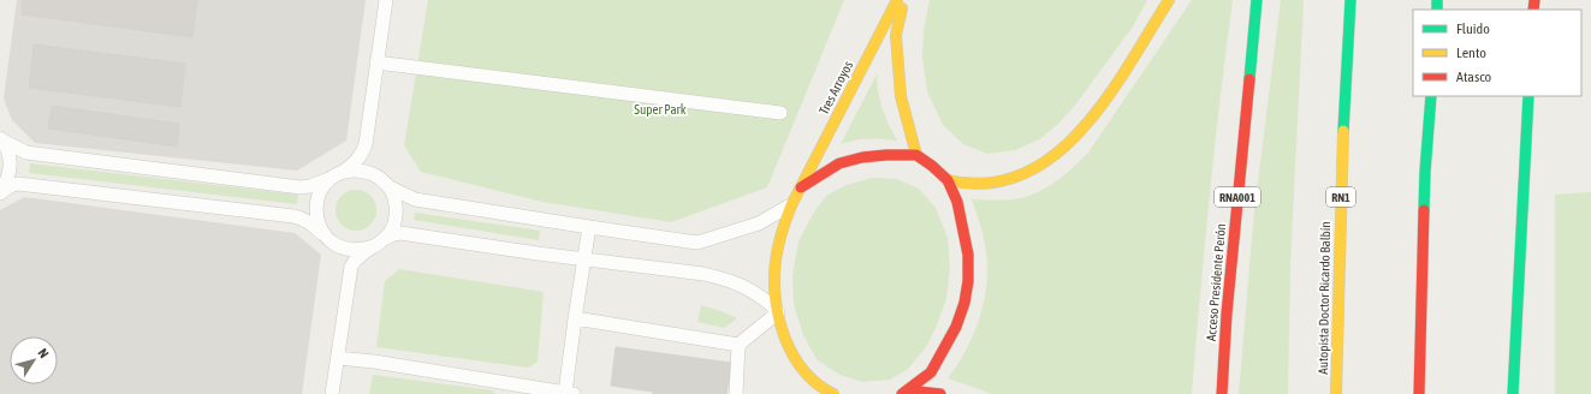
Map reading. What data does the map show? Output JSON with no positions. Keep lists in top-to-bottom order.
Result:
{
  "streets": {
    "main road": [
      "Tres Arroyos",
      "RNA001",
      "RN1",
      "Acceso Presidente Perón",
      "Autopista Doctor Ricardo Balbín"
    ]
  },
  "parks": ["Super Park"],
  "legend": ["Fluido", "Lento", "Atasco"],
  "north": "top right"
}
